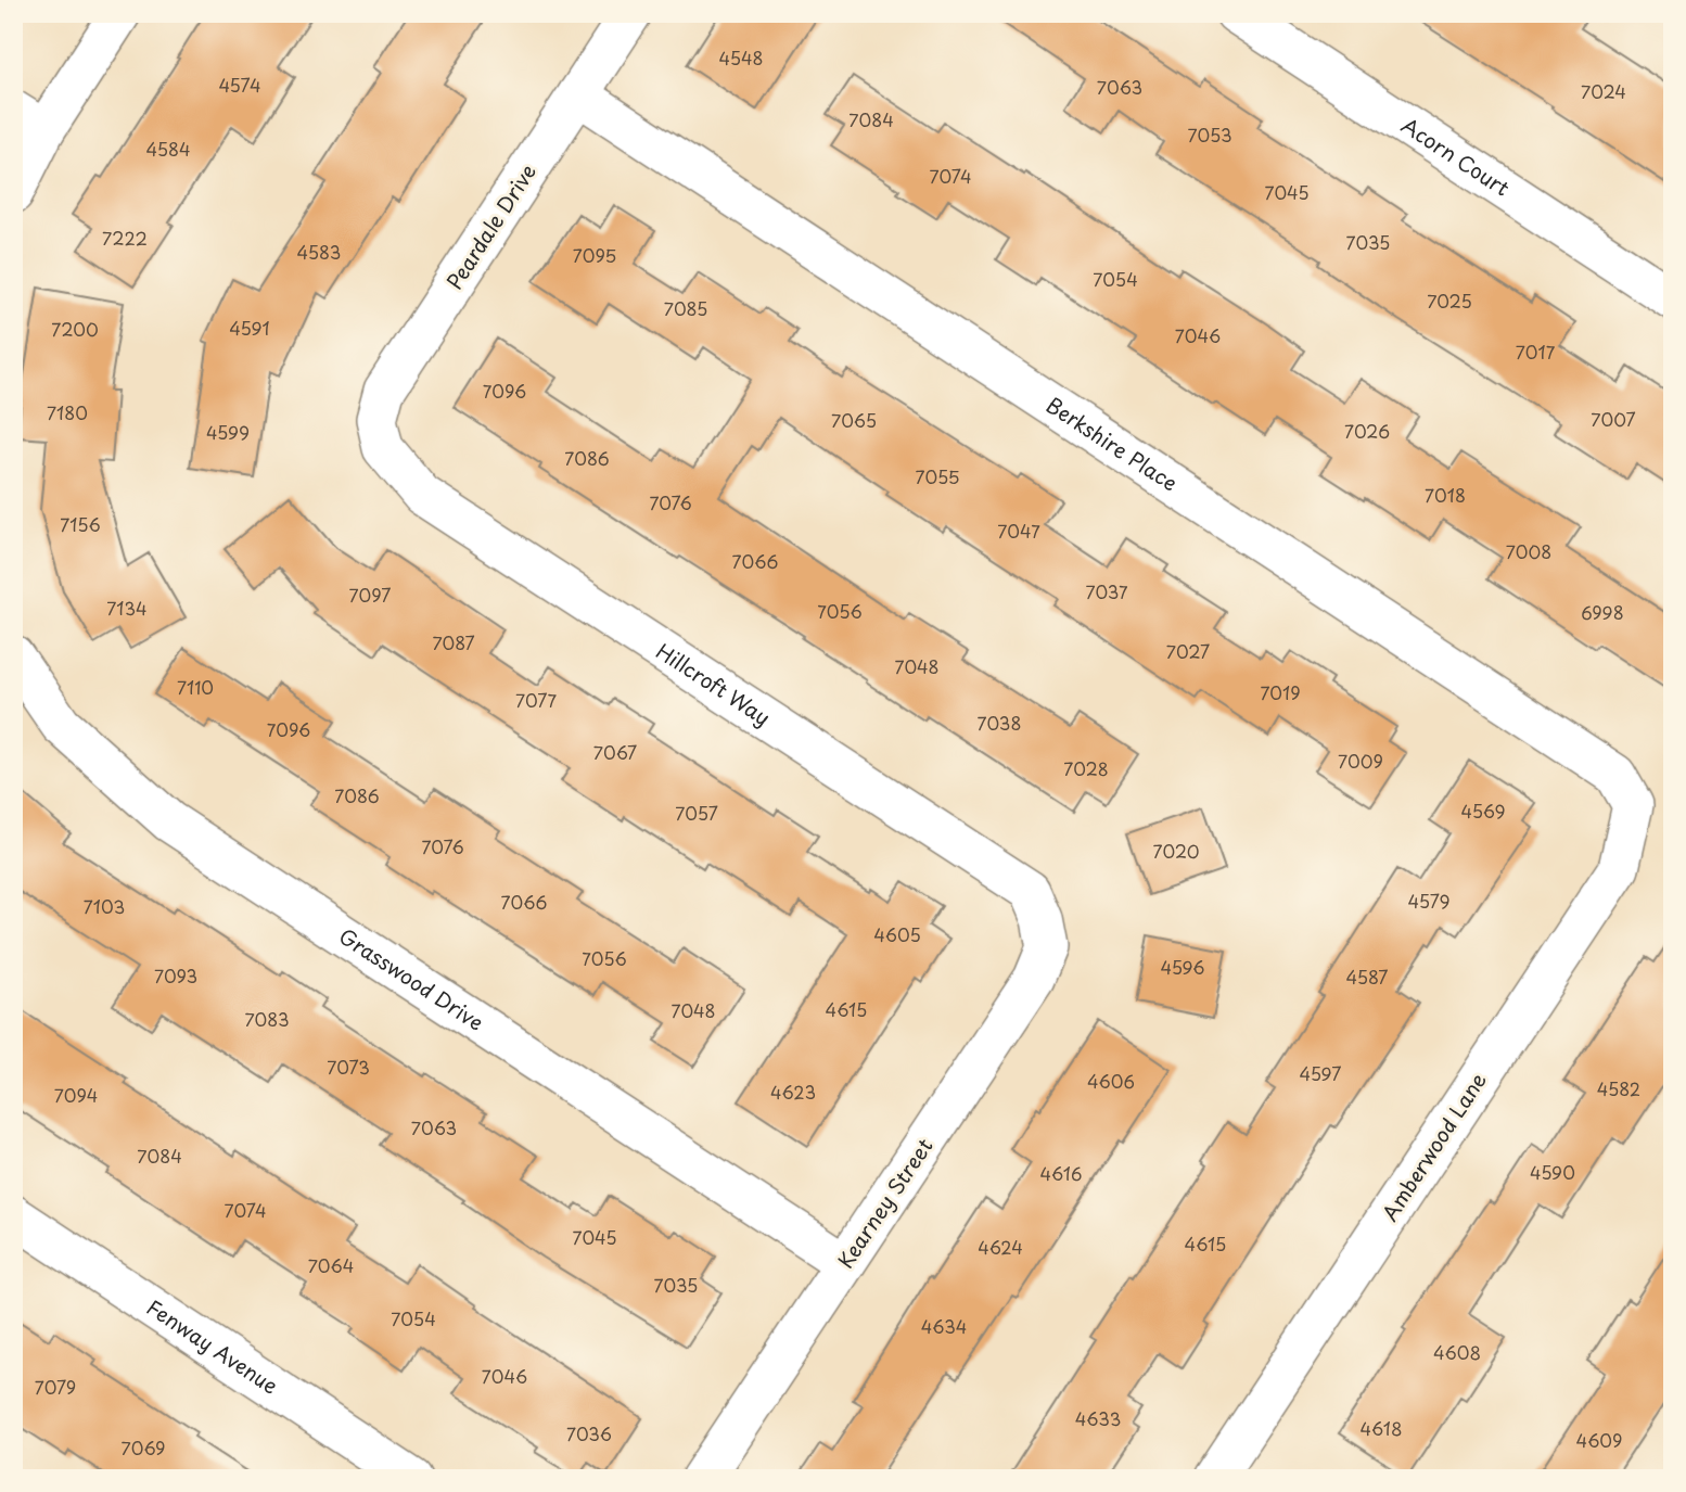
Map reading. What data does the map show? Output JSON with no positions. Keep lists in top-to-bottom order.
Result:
{
  "streets": {
    "street": [
      "Acorn Court",
      "Peardale Drive",
      "Berkshire Place",
      "Hillcroft Way",
      "Grasswood Drive",
      "Amberwood Lane",
      "Kearney Street",
      "Fenway Avenue"
    ]
  },
  "crossings": [
    ["Peardale Drive", "Berkshire Place"],
    ["Peardale Drive", "Hillcroft Way"],
    ["Berkshire Place", "Amberwood Lane"],
    ["Hillcroft Way", "Kearney Street"],
    ["Grasswood Drive", "Kearney Street"]
  ],
  "house_numbers": [
    "4548",
    "4574",
    "7063",
    "7024",
    "7084",
    "7053",
    "4584",
    "7074",
    "7045",
    "7222",
    "7035",
    "4583",
    "7095",
    "7054",
    "7025",
    "7085",
    "4591",
    "7200",
    "7046",
    "7017",
    "7096",
    "7180",
    "7007",
    "7065",
    "7026",
    "4599",
    "7086",
    "7055",
    "7018",
    "7076",
    "7156",
    "7047",
    "7008",
    "7066",
    "7037",
    "7097",
    "7134",
    "7056",
    "6998",
    "7087",
    "7027",
    "7048",
    "7110",
    "7019",
    "7077",
    "7038",
    "7096",
    "7067",
    "7009",
    "7028",
    "7086",
    "4569",
    "7057",
    "7076",
    "7020",
    "4579",
    "7066",
    "7103",
    "4605",
    "7056",
    "4596",
    "7093",
    "4587",
    "4615",
    "7048",
    "7083",
    "7073",
    "4597",
    "4606",
    "4582",
    "4623",
    "7094",
    "7063",
    "7084",
    "4590",
    "4616",
    "7074",
    "7045",
    "4615",
    "4624",
    "7064",
    "7035",
    "7054",
    "4634",
    "4608",
    "7046",
    "7079",
    "4633",
    "4618",
    "7036",
    "4609",
    "7069"
  ]
}
